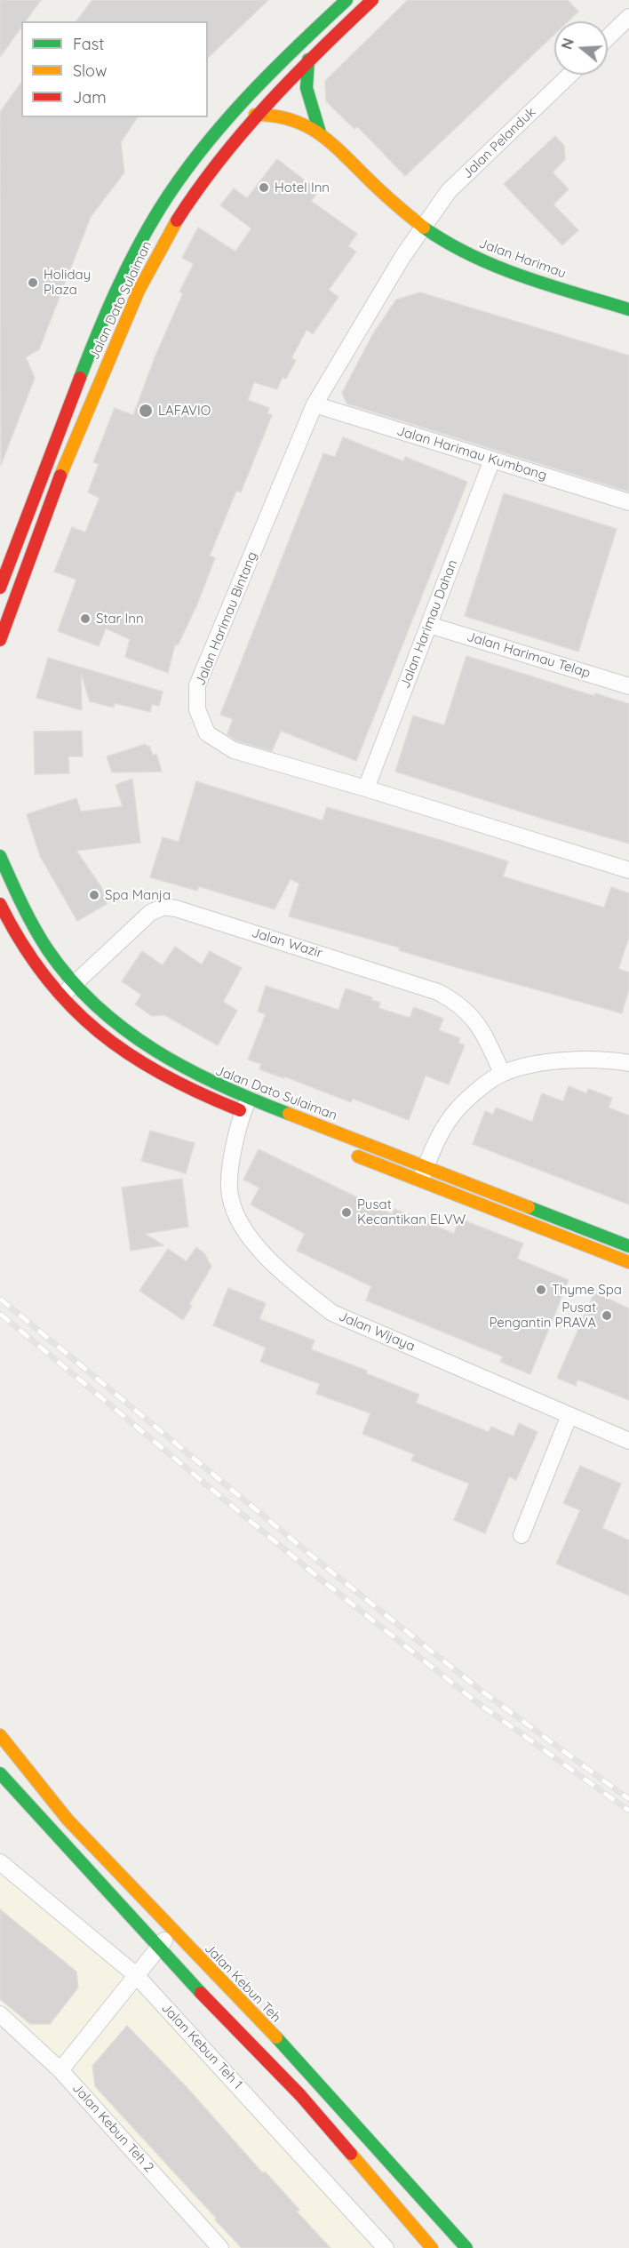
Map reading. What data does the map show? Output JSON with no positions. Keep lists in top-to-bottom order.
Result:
{
  "streets": {
    "street": [
      "Jalan Pelanduk",
      "Jalan Harimau",
      "Jalan Dato Sulaiman",
      "Jalan Harimau Kumbang",
      "Jalan Harimau Bintang",
      "Jalan Harimau Dahan",
      "Jalan Harimau Telap",
      "Jalan Wazir",
      "Jalan Wijaya",
      "Jalan Kebun Teh",
      "Jalan Kebun Teh 1",
      "Jalan Kebun Teh 2"
    ]
  },
  "crossings": [
    ["Jalan Pelanduk", "Jalan Harimau"],
    ["Jalan Pelanduk", "Jalan Harimau Bintang"],
    ["Jalan Harimau", "Jalan Dato Sulaiman"],
    ["Jalan Harimau", "Jalan Harimau Bintang"],
    ["Jalan Dato Sulaiman", "Jalan Wazir"],
    ["Jalan Dato Sulaiman", "Jalan Wijaya"],
    ["Jalan Harimau Kumbang", "Jalan Harimau Bintang"],
    ["Jalan Harimau Kumbang", "Jalan Harimau Dahan"],
    ["Jalan Harimau Bintang", "Jalan Harimau Dahan"],
    ["Jalan Harimau Dahan", "Jalan Harimau Telap"]
  ],
  "places": [
    "Hotel Inn",
    "Holiday Plaza",
    "LAFAVIO",
    "Star Inn",
    "Spa Manja",
    "Pusat Kecantikan ELVW",
    "Thyme Spa",
    "Pusat Pengantin PRAVA"
  ],
  "legend": ["Fast", "Slow", "Jam"],
  "north": "left"
}
